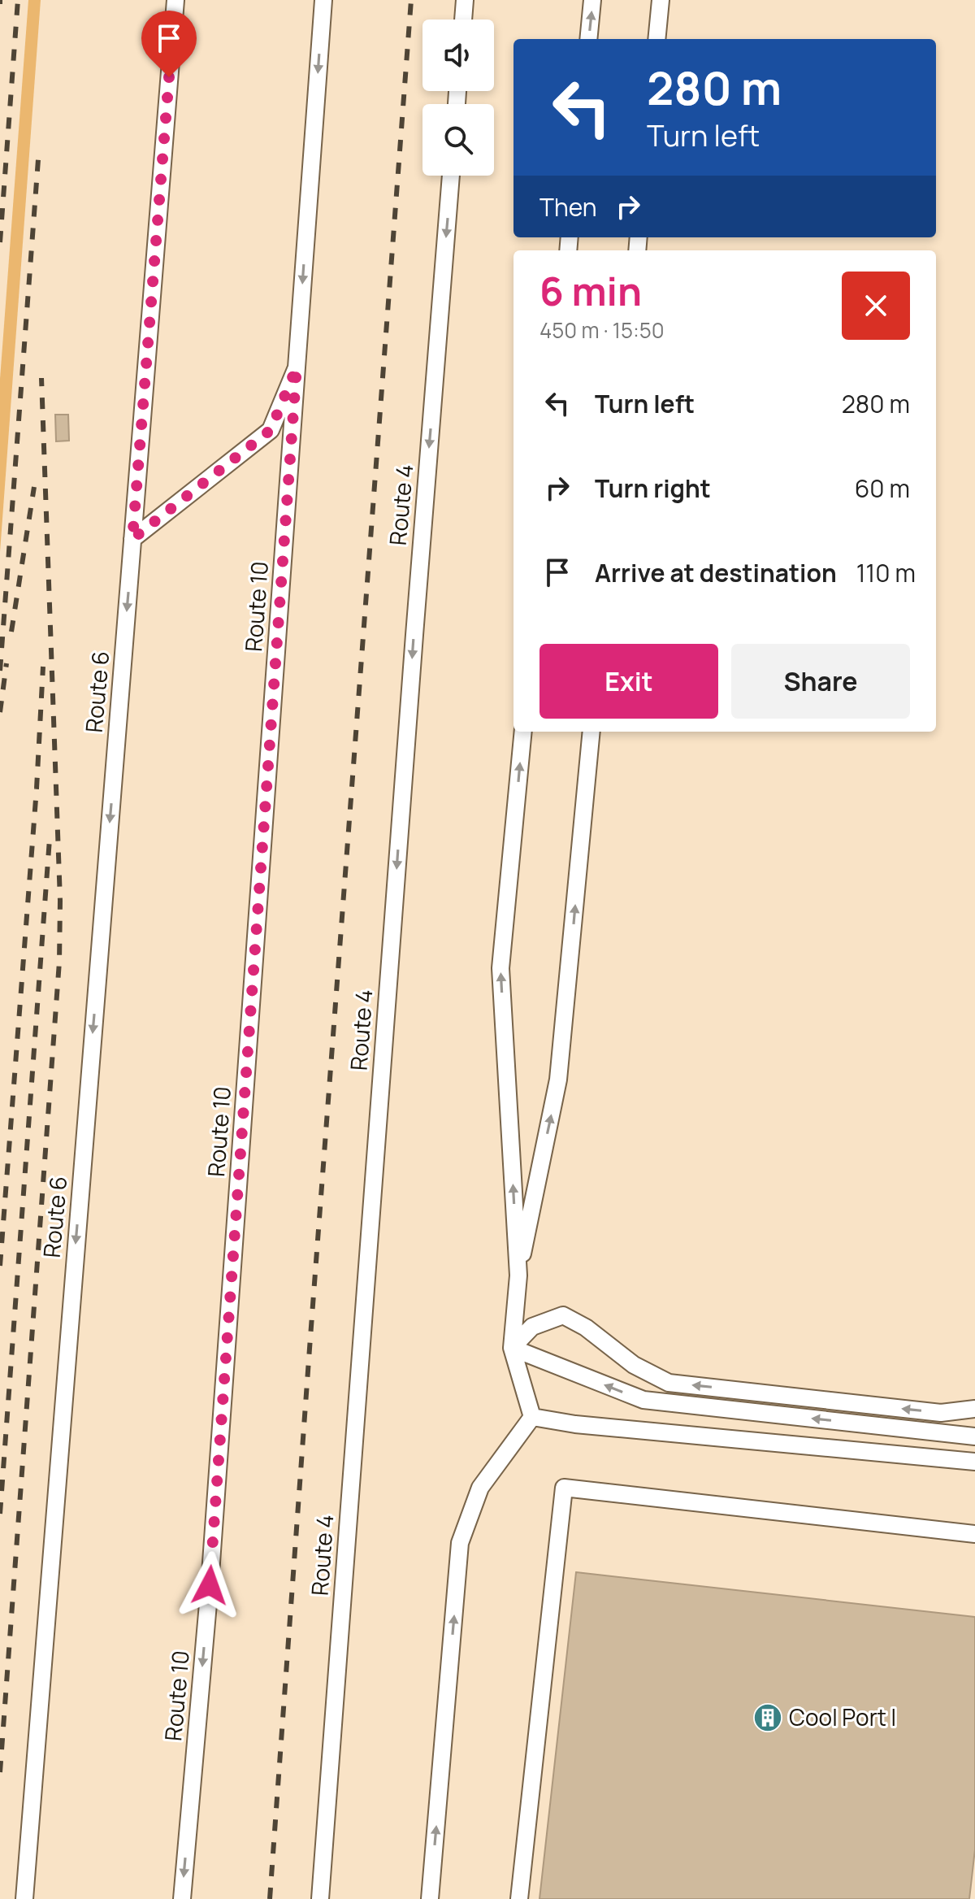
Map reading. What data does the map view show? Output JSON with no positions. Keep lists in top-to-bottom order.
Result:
{
  "streets": {
    "lane": ["Route 4", "Route 10", "Route 6"]
  },
  "one_way": ["Route 10", "Route 6"],
  "places": {
    "building": ["Cool Port I"]
  },
  "page": {
    "turn": ["280 m", "Turn left"],
    "then": "Then",
    "heading": ["6 min", "450 m · 15:50"],
    "list": [
      {
        "name": "Turn left",
        "value": "280 m"
      },
      {
        "name": "Turn right",
        "value": "60 m"
      },
      {
        "name": "Arrive at destination",
        "value": "110 m"
      }
    ],
    "buttons": ["Exit", "Share"]
  }
}
